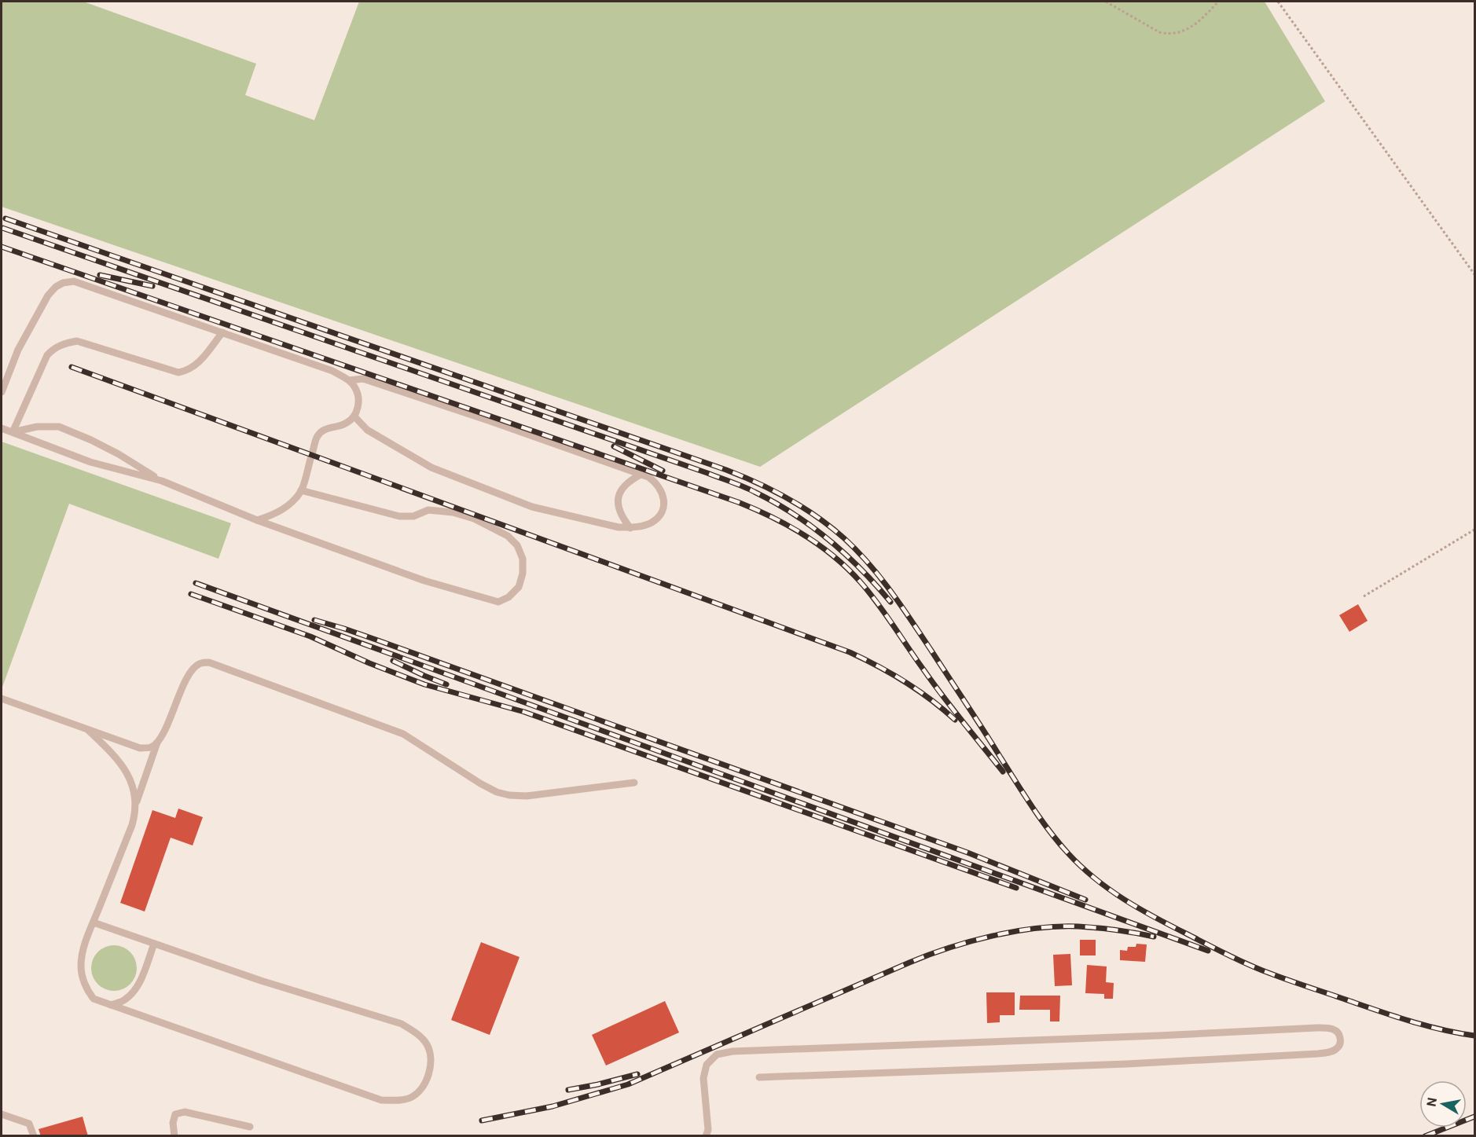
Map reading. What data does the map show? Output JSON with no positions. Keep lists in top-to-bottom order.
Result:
{
  "north": "left"
}
